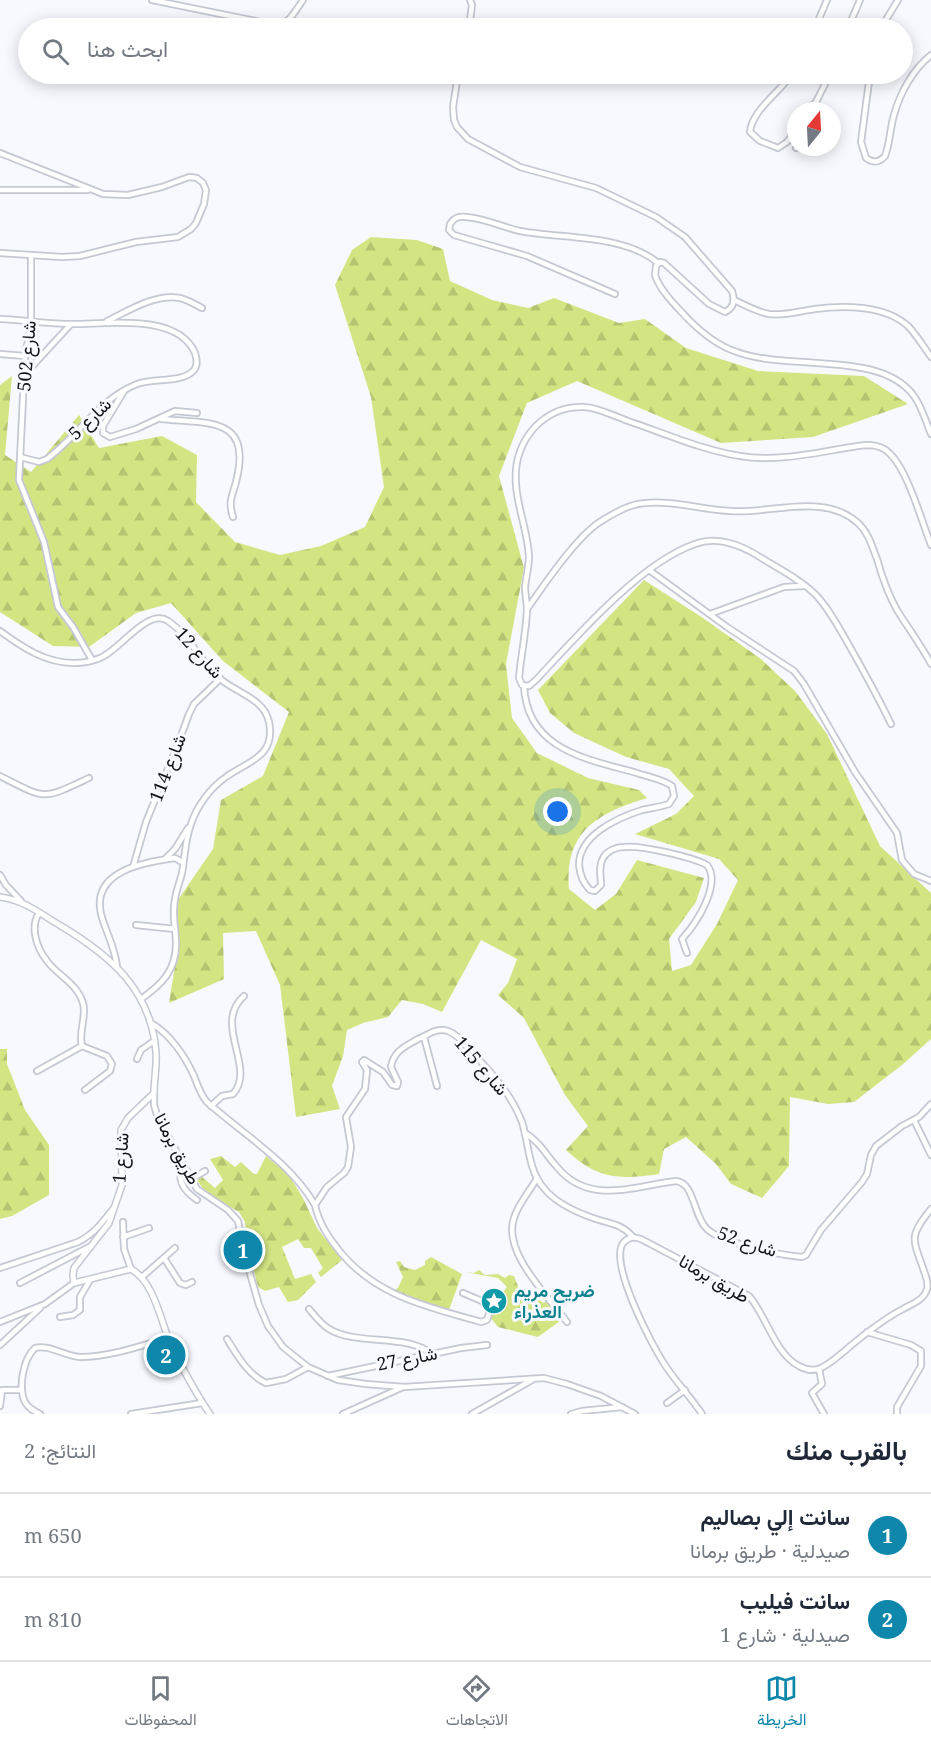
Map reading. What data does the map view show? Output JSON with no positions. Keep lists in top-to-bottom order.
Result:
{
  "streets": {
    "street": [
      "شارع 502",
      "شارع 5",
      "شارع 12",
      "شارع 114",
      "شارع 115",
      "طريق برمانا",
      "شارع 1",
      "شارع 52",
      "شارع 27"
    ]
  },
  "crossings": [
    ["شارع 502", "شارع 5"],
    ["شارع 12", "شارع 114"],
    ["شارع 12", "طريق برمانا"],
    ["شارع 115", "طريق برمانا"],
    ["شارع 115", "شارع 52"],
    ["طريق برمانا", "شارع 1"],
    ["طريق برمانا", "شارع 27"]
  ],
  "places": {
    "place": ["ضريح مريم العذراء"]
  },
  "north": "top",
  "page": {
    "search": "ابحث هنا",
    "pins": ["1", "2"],
    "heading": ["بالقرب منك", "النتائج: 2"],
    "list": [
      {
        "mark": "1",
        "name": "سانت إلي بصاليم",
        "note": "صيدلية · طريق برمانا",
        "value": "650 m"
      },
      {
        "mark": "2",
        "name": "سانت فيليب",
        "note": "صيدلية · شارع 1",
        "value": "810 m"
      }
    ],
    "nav": ["الخريطة", "الاتجاهات", "المحفوظات"]
  }
}
